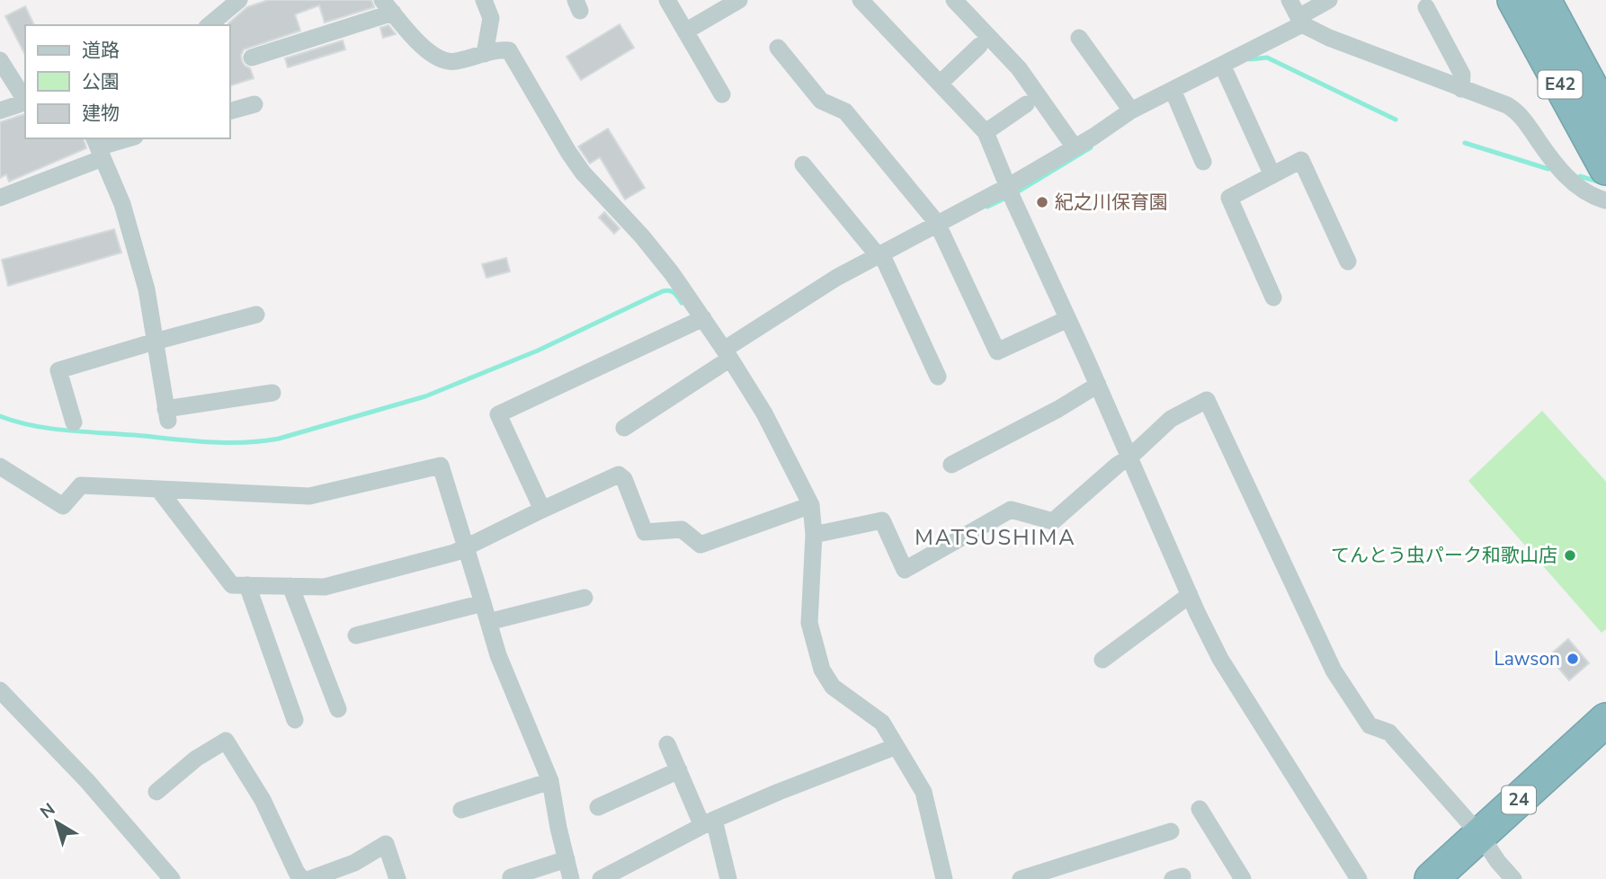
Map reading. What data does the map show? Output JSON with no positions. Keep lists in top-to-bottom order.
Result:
{
  "streets": {
    "highway": ["E42", "24"]
  },
  "districts": ["MATSUSHIMA"],
  "places": ["紀之川保育園", "てんとう虫パーク和歌山店", "Lawson"],
  "legend": ["道路", "公園", "建物"],
  "north": "top left"
}
